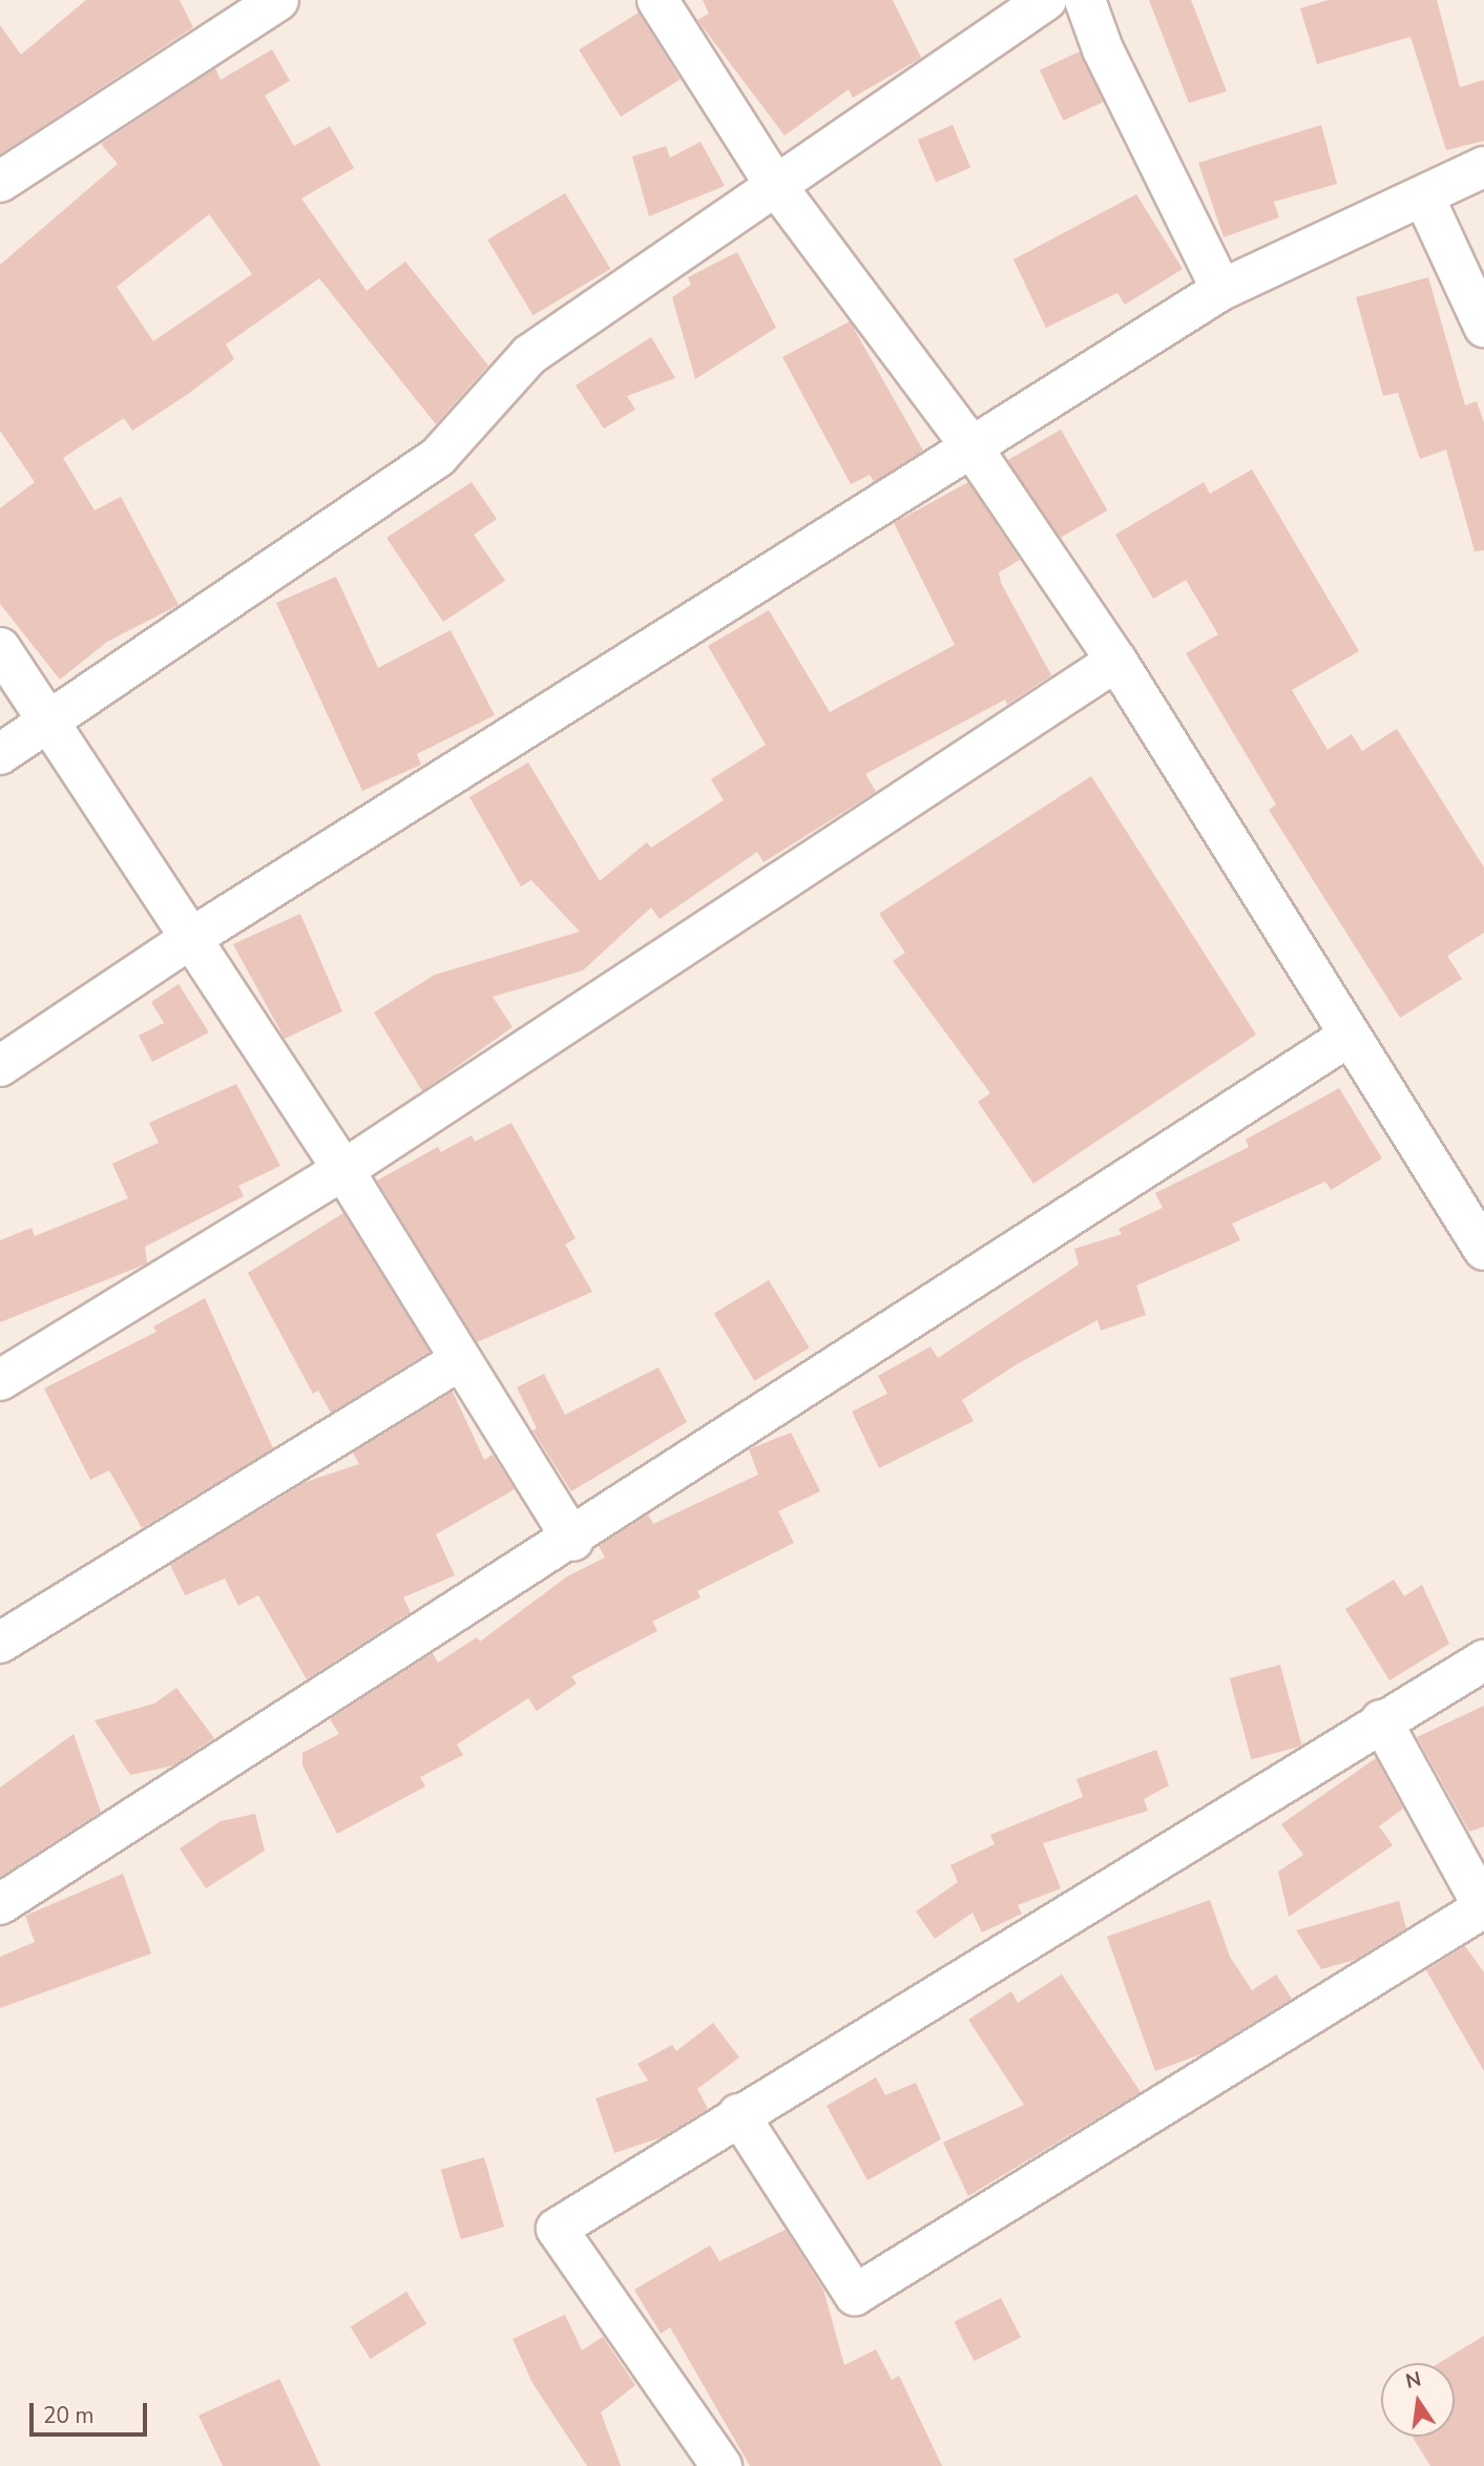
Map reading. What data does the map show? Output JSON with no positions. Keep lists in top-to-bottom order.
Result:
{
  "scale_bar": "20 m",
  "north": "top"
}
